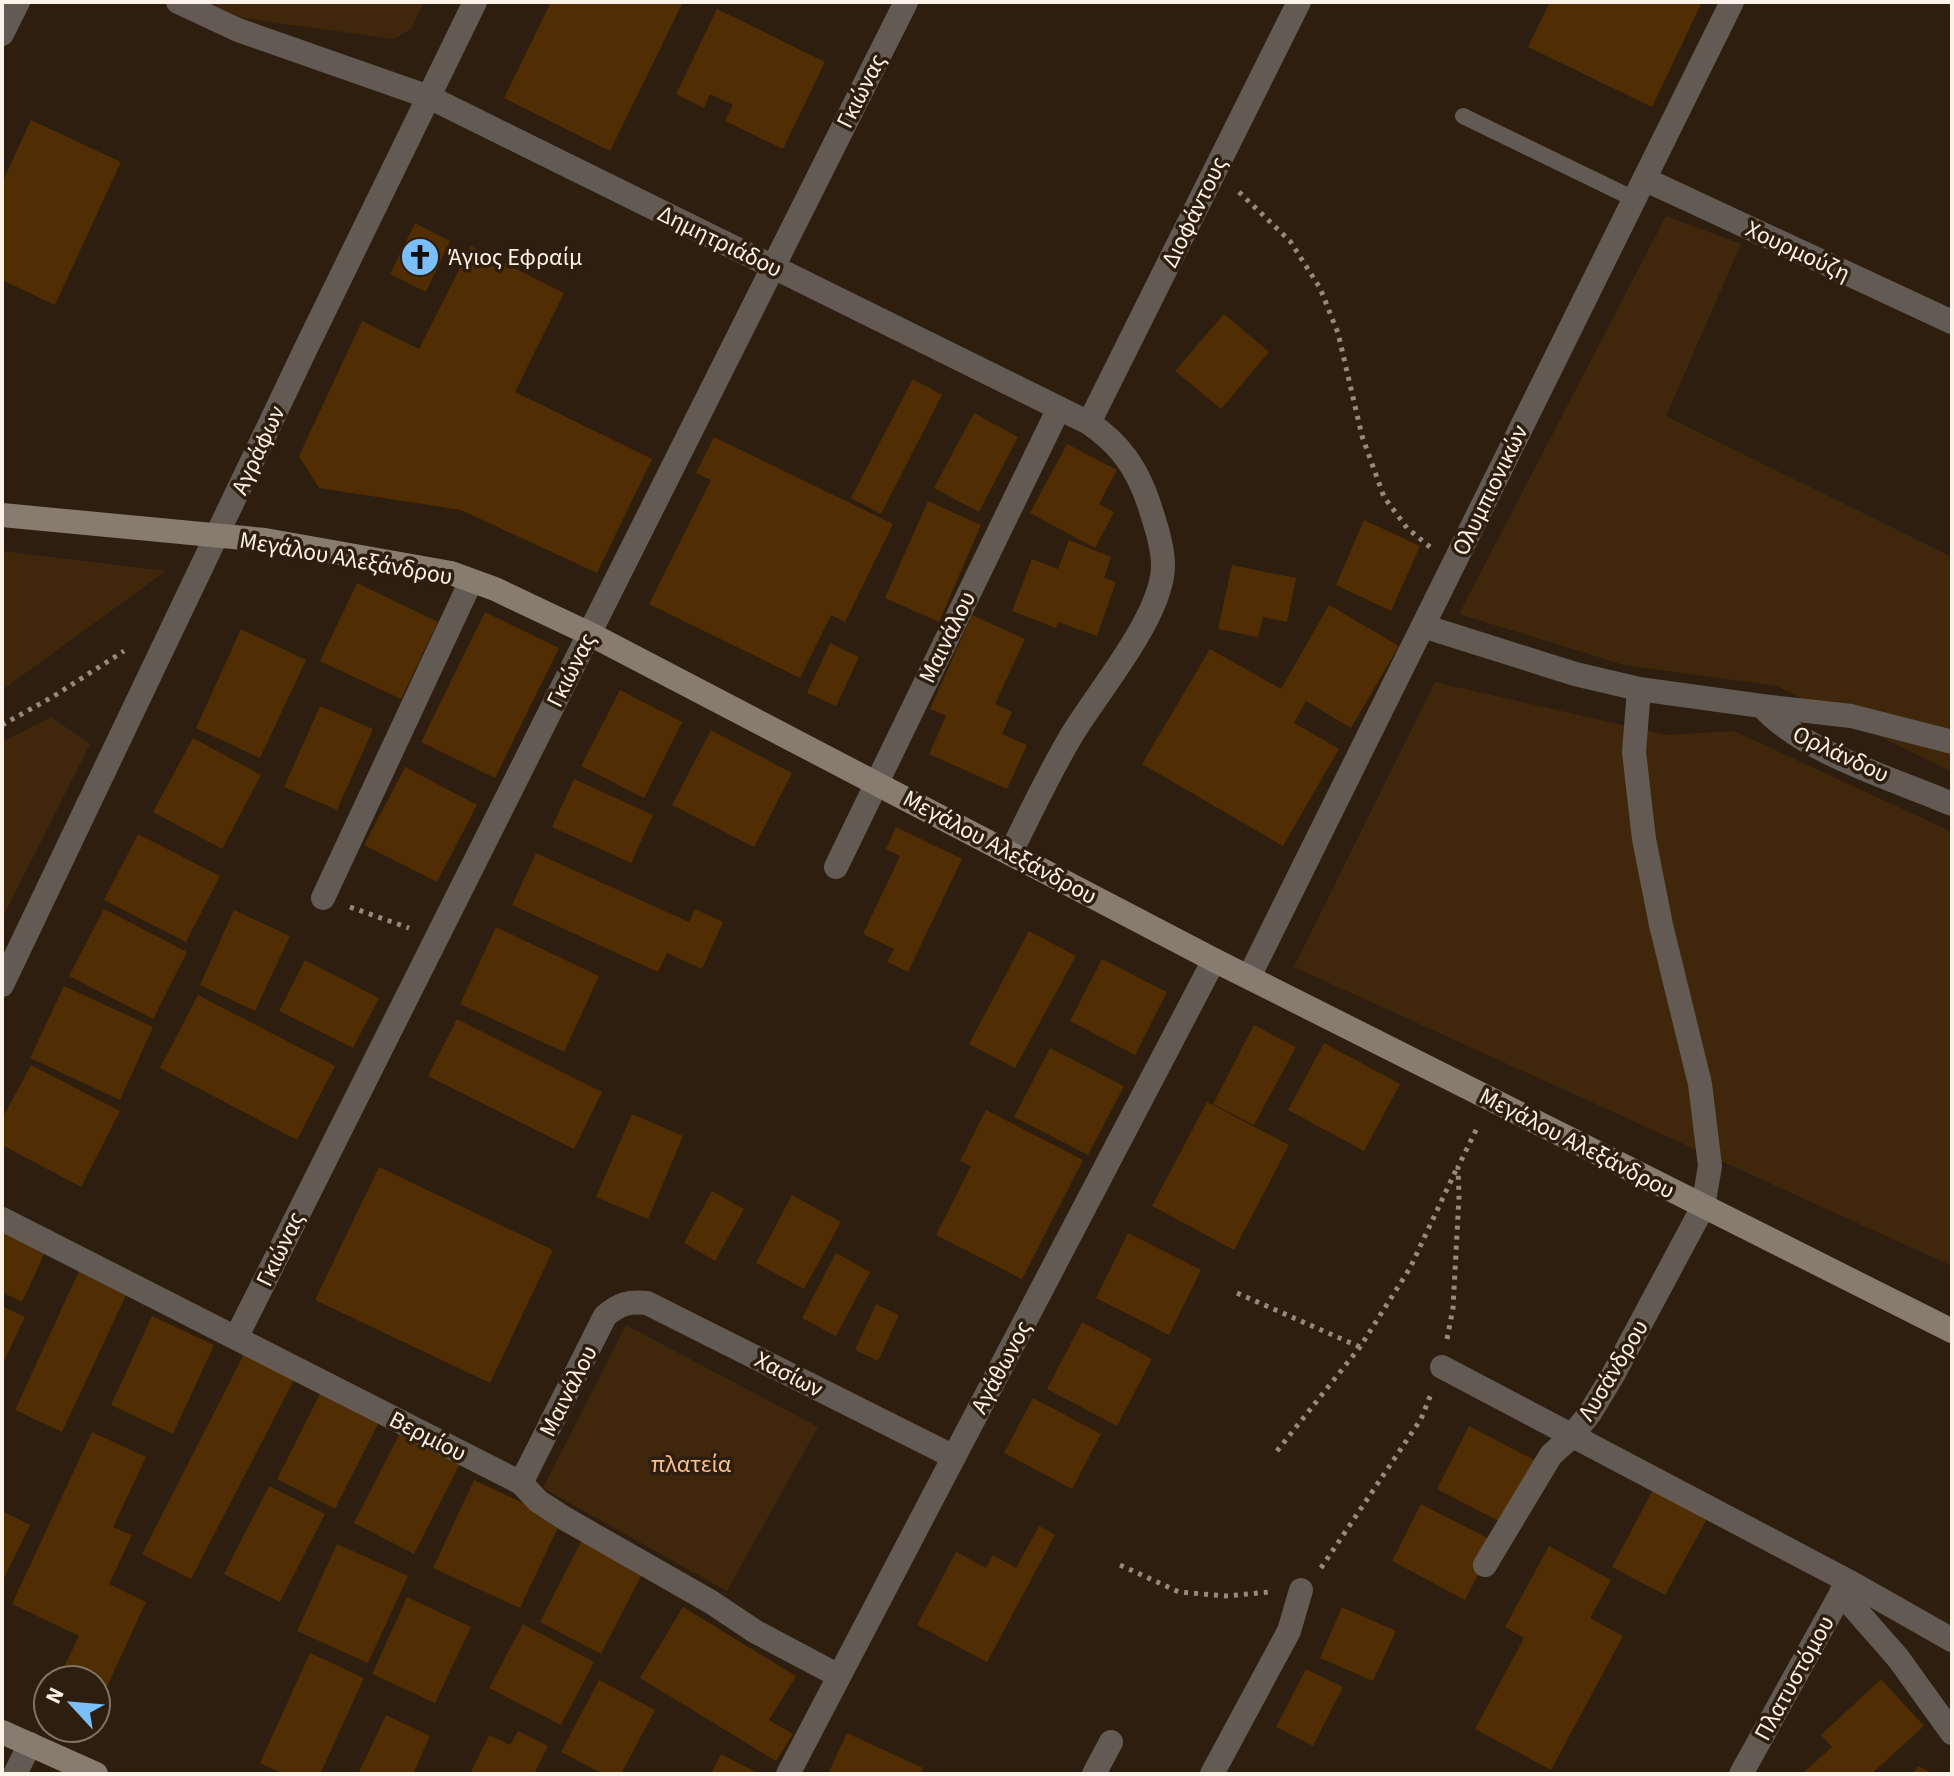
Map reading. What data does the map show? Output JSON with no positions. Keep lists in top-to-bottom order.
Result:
{
  "streets": {
    "street": [
      "Γκιώνας",
      "Διοφάντους",
      "Δημητριάδου",
      "Χουρμούζη",
      "Αγράφων",
      "Ολυμπιονικών",
      "Μεγάλου Αλεξάνδρου",
      "Μαινάλου",
      "Ορλάνδου",
      "Αγάθωνος",
      "Λυσάνδρου",
      "Χασίων",
      "Βερμίου",
      "Πλατυστόμου"
    ]
  },
  "crossings": [
    ["Γκιώνας", "Δημητριάδου"],
    ["Γκιώνας", "Μεγάλου Αλεξάνδρου"],
    ["Γκιώνας", "Βερμίου"],
    ["Διοφάντους", "Δημητριάδου"],
    ["Δημητριάδου", "Αγράφων"],
    ["Δημητριάδου", "Μεγάλου Αλεξάνδρου"],
    ["Δημητριάδου", "Μαινάλου"],
    ["Χουρμούζη", "Ολυμπιονικών"],
    ["Αγράφων", "Μεγάλου Αλεξάνδρου"],
    ["Ολυμπιονικών", "Μεγάλου Αλεξάνδρου"],
    ["Μεγάλου Αλεξάνδρου", "Μαινάλου"],
    ["Μεγάλου Αλεξάνδρου", "Αγάθωνος"],
    ["Μεγάλου Αλεξάνδρου", "Λυσάνδρου"],
    ["Μαινάλου", "Χασίων"],
    ["Μαινάλου", "Βερμίου"],
    ["Αγάθωνος", "Χασίων"],
    ["Αγάθωνος", "Βερμίου"]
  ],
  "parks": ["πλατεία"],
  "places": {
    "church": ["Άγιος Εφραίμ"]
  },
  "north": "top left"
}
